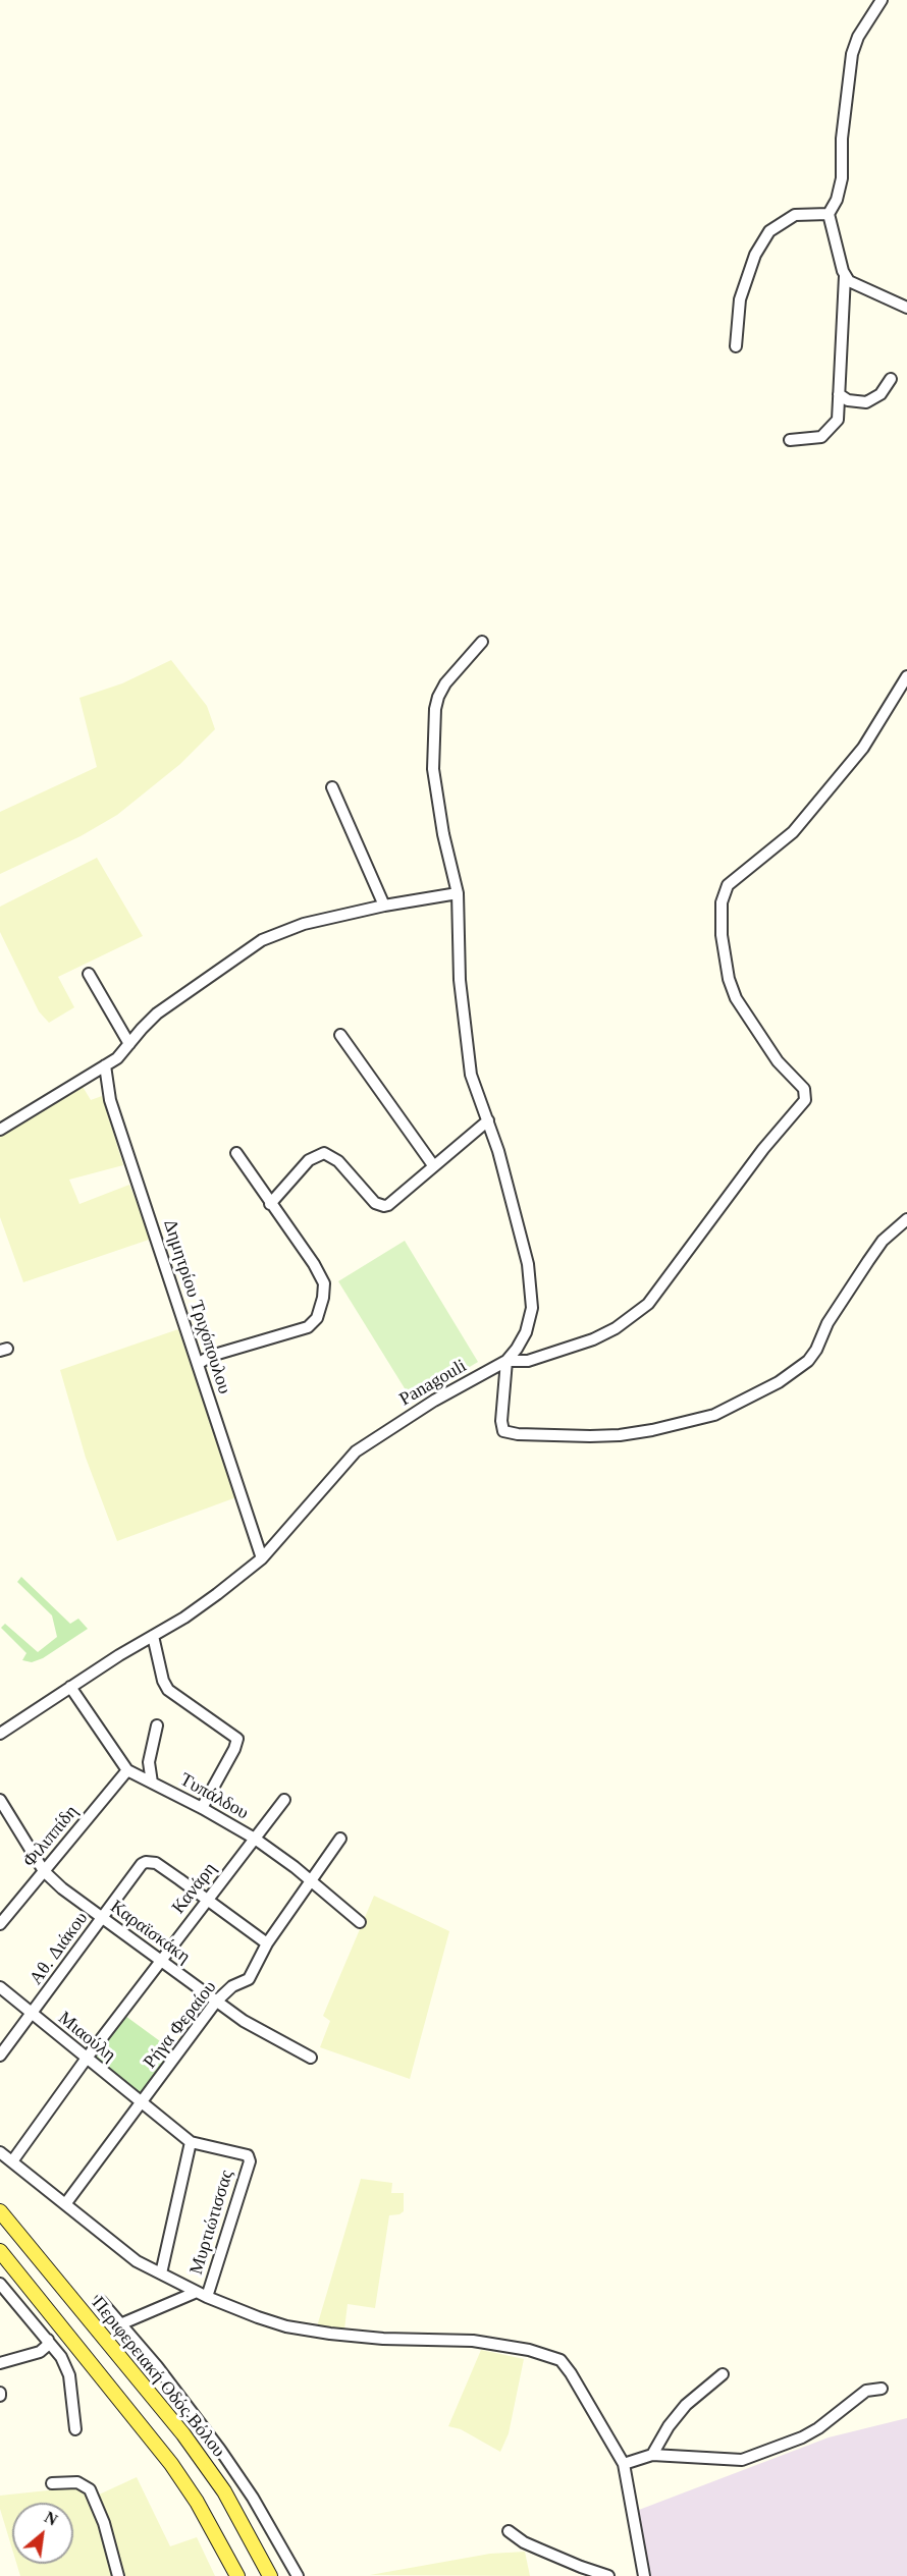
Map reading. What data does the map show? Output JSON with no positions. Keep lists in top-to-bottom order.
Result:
{
  "streets": {
    "main road": ["Περιφερειακή Οδός Βόλου"],
    "street": [
      "Δημητρίου Τριχόπουλου",
      "Panagouli",
      "Τυπάλδου",
      "Φιλιππίδη",
      "Κανάρη",
      "Καραϊσκάκη",
      "Αθ. Διάκου",
      "Ρήγα Φεραίου",
      "Μιαούλη",
      "Μυρτιώτισσας"
    ]
  },
  "crossings": [
    ["Δημητρίου Τριχόπουλου", "Panagouli"],
    ["Panagouli", "Τυπάλδου"],
    ["Τυπάλδου", "Φιλιππίδη"],
    ["Τυπάλδου", "Κανάρη"],
    ["Τυπάλδου", "Ρήγα Φεραίου"],
    ["Φιλιππίδη", "Καραϊσκάκη"],
    ["Κανάρη", "Καραϊσκάκη"],
    ["Κανάρη", "Αθ. Διάκου"],
    ["Κανάρη", "Μιαούλη"],
    ["Καραϊσκάκη", "Αθ. Διάκου"],
    ["Καραϊσκάκη", "Ρήγα Φεραίου"],
    ["Αθ. Διάκου", "Μιαούλη"],
    ["Ρήγα Φεραίου", "Μιαούλη"],
    ["Μιαούλη", "Μυρτιώτισσας"]
  ],
  "north": "top right"
}
